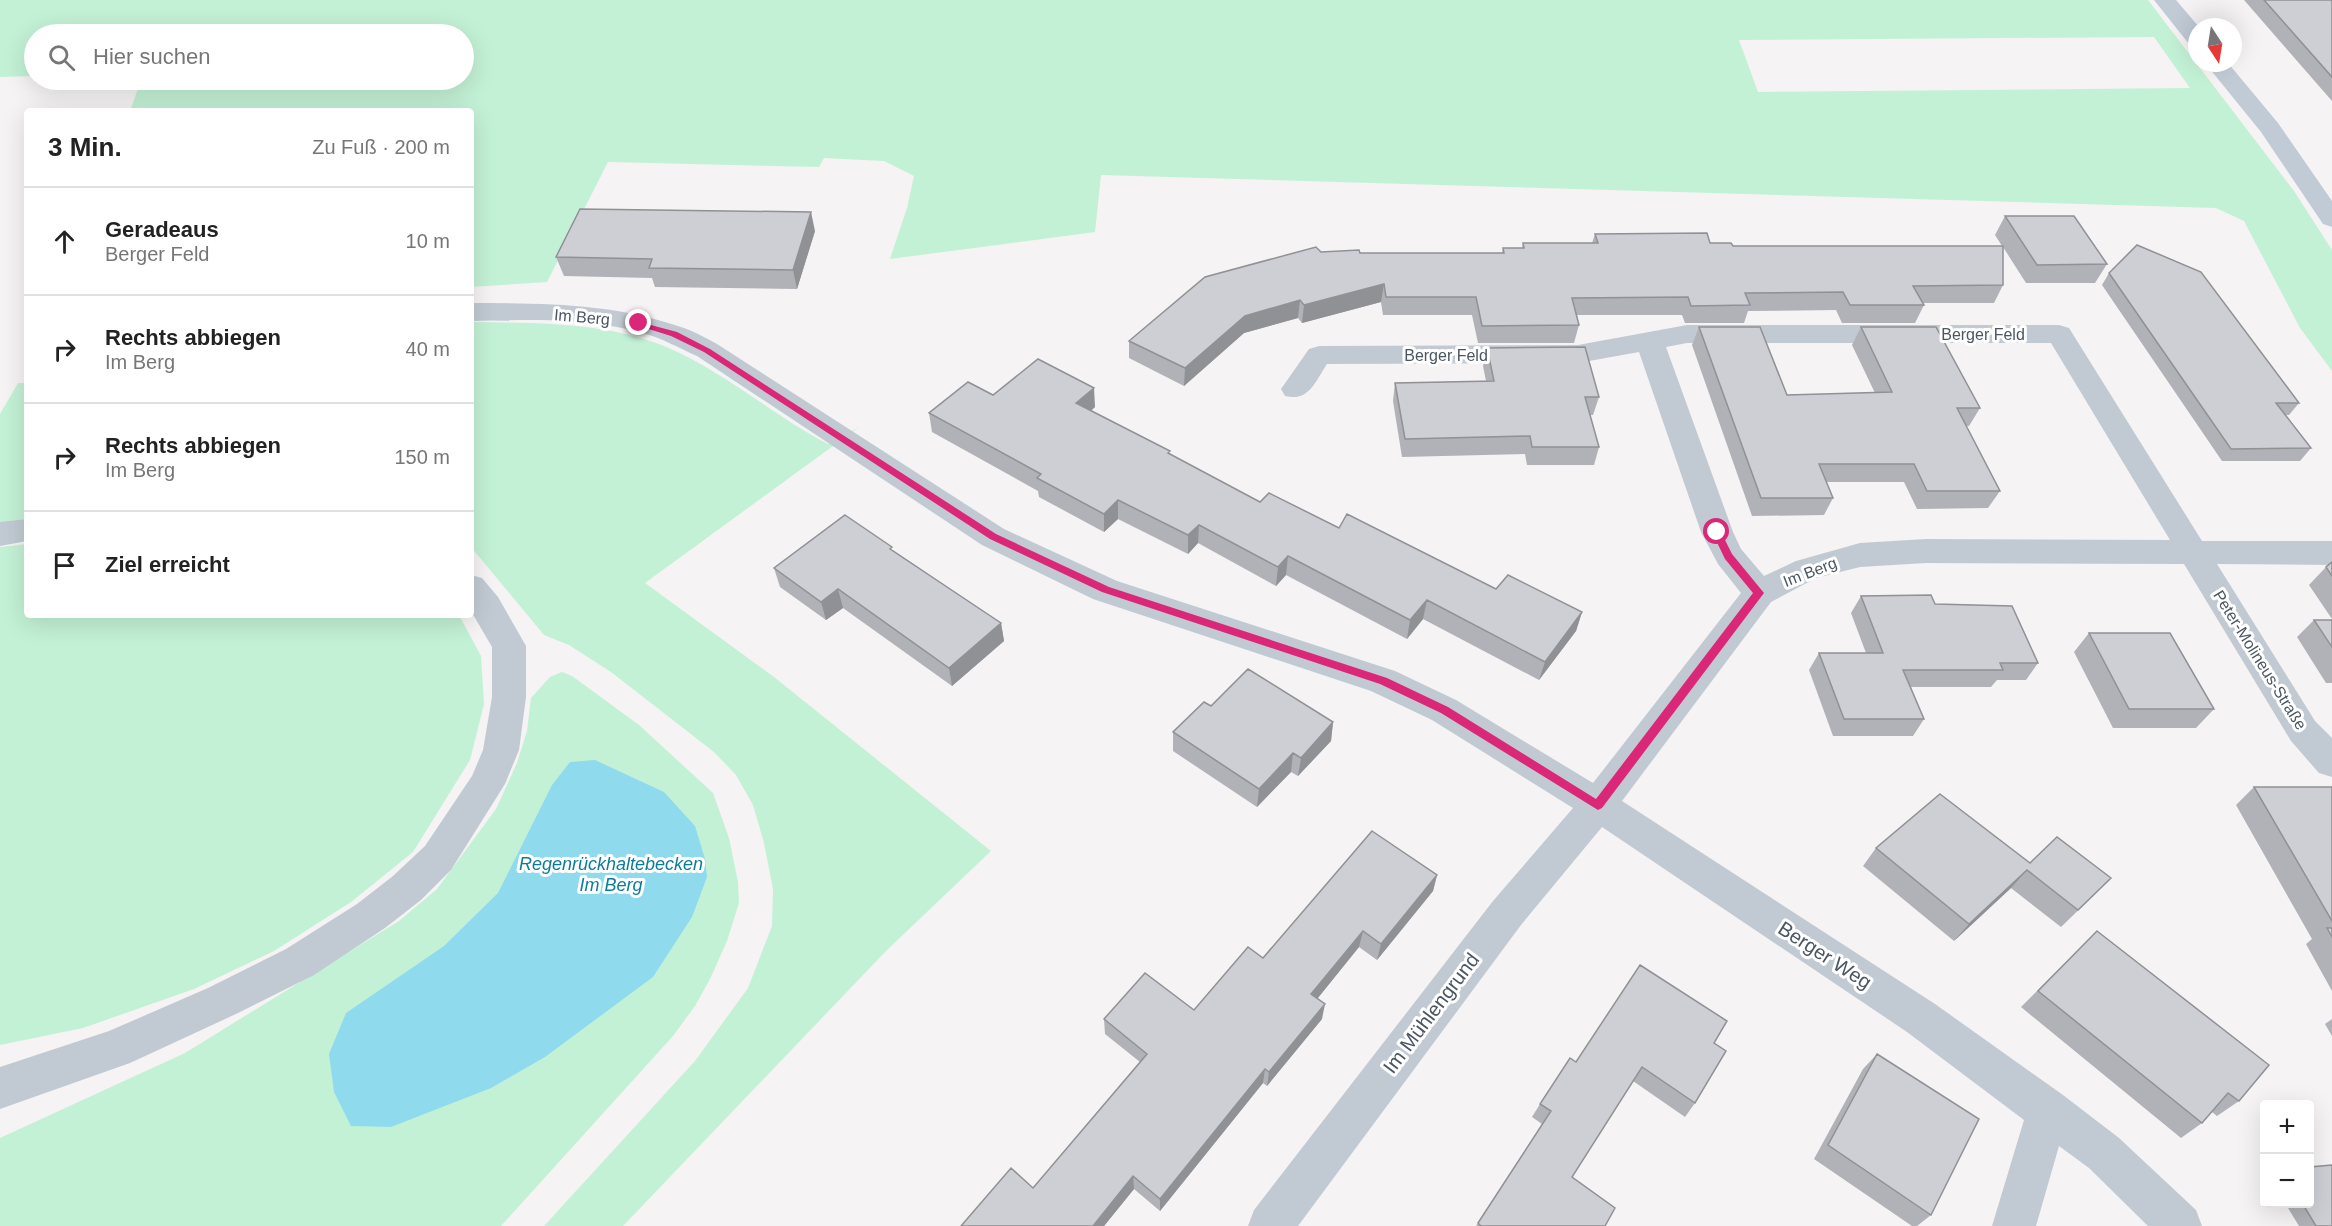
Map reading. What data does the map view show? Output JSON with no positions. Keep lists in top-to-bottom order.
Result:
{
  "streets": {
    "street": [
      "Im Berg",
      "Berger Feld",
      "Peter-Molineus-Straße",
      "Berger Weg",
      "Im Mühlengrund"
    ]
  },
  "crossings": [
    ["Im Berg", "Berger Feld"],
    ["Im Berg", "Peter-Molineus-Straße"],
    ["Im Berg", "Berger Weg"],
    ["Im Berg", "Im Mühlengrund"],
    ["Berger Feld", "Peter-Molineus-Straße"],
    ["Berger Weg", "Im Mühlengrund"]
  ],
  "water": ["Regenrückhaltebecken Im Berg"],
  "north": "bottom",
  "page": {
    "search": "Hier suchen",
    "heading": ["3 Min.", "Zu Fuß · 200 m"],
    "list": [
      ["Geradeaus", "Berger Feld", "10 m"],
      ["Rechts abbiegen", "Im Berg", "40 m"],
      ["Rechts abbiegen", "Im Berg", "150 m"],
      "Ziel erreicht"
    ],
    "map_buttons": ["+", "−"]
  }
}
